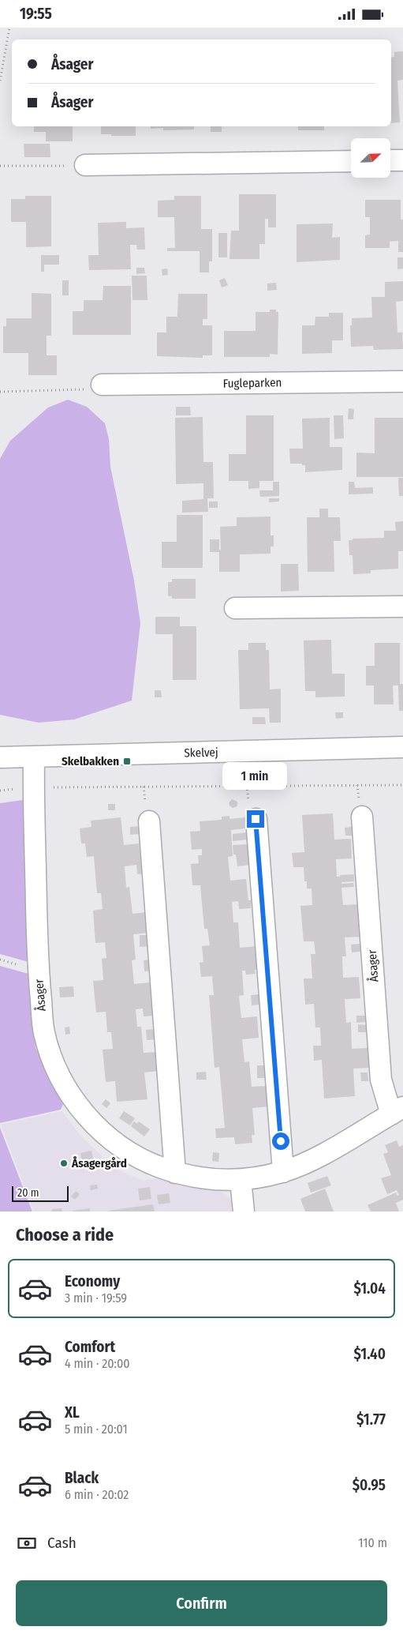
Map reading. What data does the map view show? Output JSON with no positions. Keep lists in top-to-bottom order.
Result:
{
  "streets": {
    "street": ["Fugleparken", "Skelvej", "Åsager"]
  },
  "crossings": [
    ["Skelvej", "Åsager"]
  ],
  "places": {
    "transit": ["Skelbakken"],
    "other": ["Åsagergård"]
  },
  "scale_bar": "20 m",
  "north": "top right",
  "page": {
    "status": "19:55",
    "banner": ["Åsager", "Åsager"],
    "bubble": "1 min",
    "scale": "20 m",
    "heading": "Choose a ride",
    "list": [
      {
        "name": "Economy",
        "note": "3 min · 19:59",
        "value": "$1.04"
      },
      {
        "name": "Comfort",
        "note": "4 min · 20:00",
        "value": "$1.40"
      },
      {
        "name": "XL",
        "note": "5 min · 20:01",
        "value": "$1.77"
      },
      {
        "name": "Black",
        "note": "6 min · 20:02",
        "value": "$0.95"
      }
    ],
    "pay": ["Cash", "110 m"],
    "buttons": "Confirm"
  }
}
